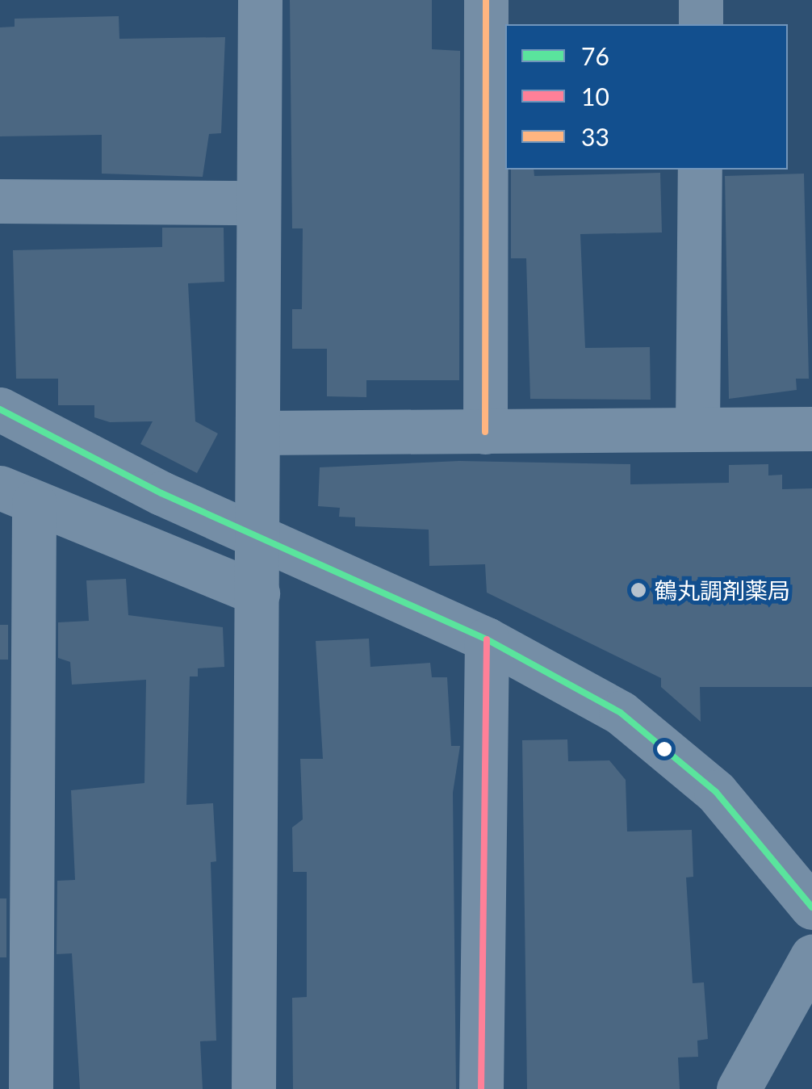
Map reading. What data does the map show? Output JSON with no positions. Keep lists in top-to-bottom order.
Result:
{
  "places": ["鶴丸調剤薬局"],
  "lines": ["transit line 33", "transit line 76", "transit line 10"],
  "legend": ["76", "10", "33"]
}
